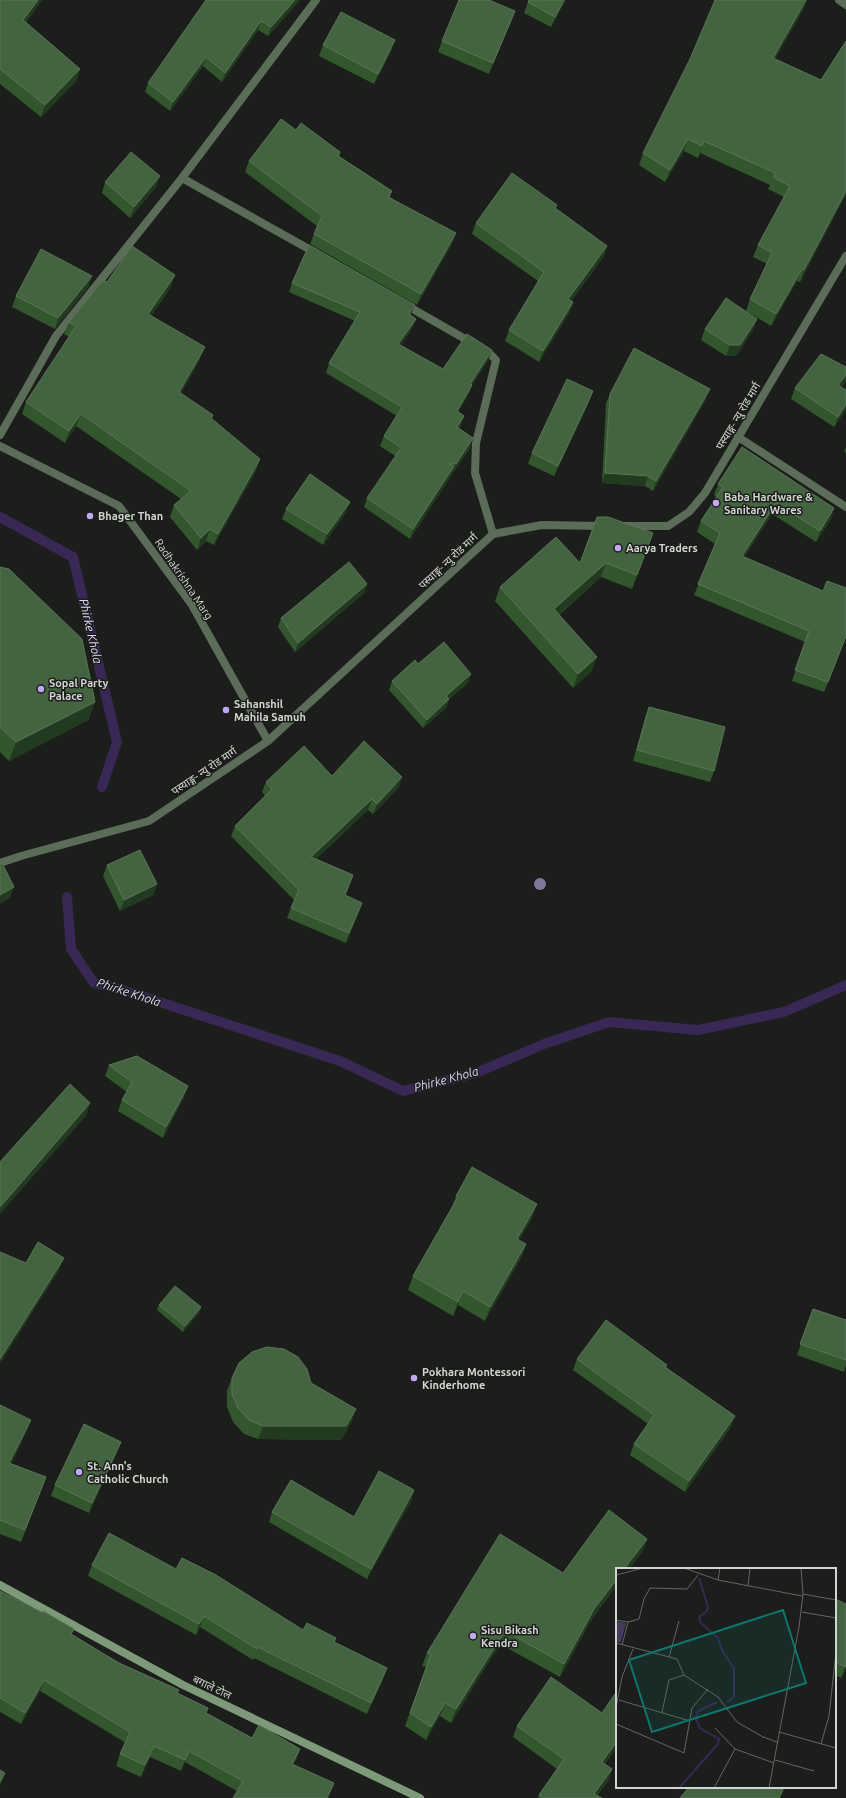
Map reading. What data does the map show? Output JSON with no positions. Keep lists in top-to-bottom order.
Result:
{
  "streets": {
    "main road": ["बगाले टोल"],
    "street": ["पस्याङ्ग- न्यु रोड मार्ग", "Radhakrishna Marg"]
  },
  "crossings": [
    ["पस्याङ्ग- न्यु रोड मार्ग", "Radhakrishna Marg"]
  ],
  "water": ["Phirke Khola"],
  "places": [
    "Baba Hardware & Sanitary Wares",
    "Bhager Than",
    "Aarya Traders",
    "Sopal Party Palace",
    "Sahanshil Mahila Samuh",
    "Pokhara Montessori Kinderhome",
    "St. Ann's Catholic Church",
    "Sisu Bikash Kendra"
  ]
}
